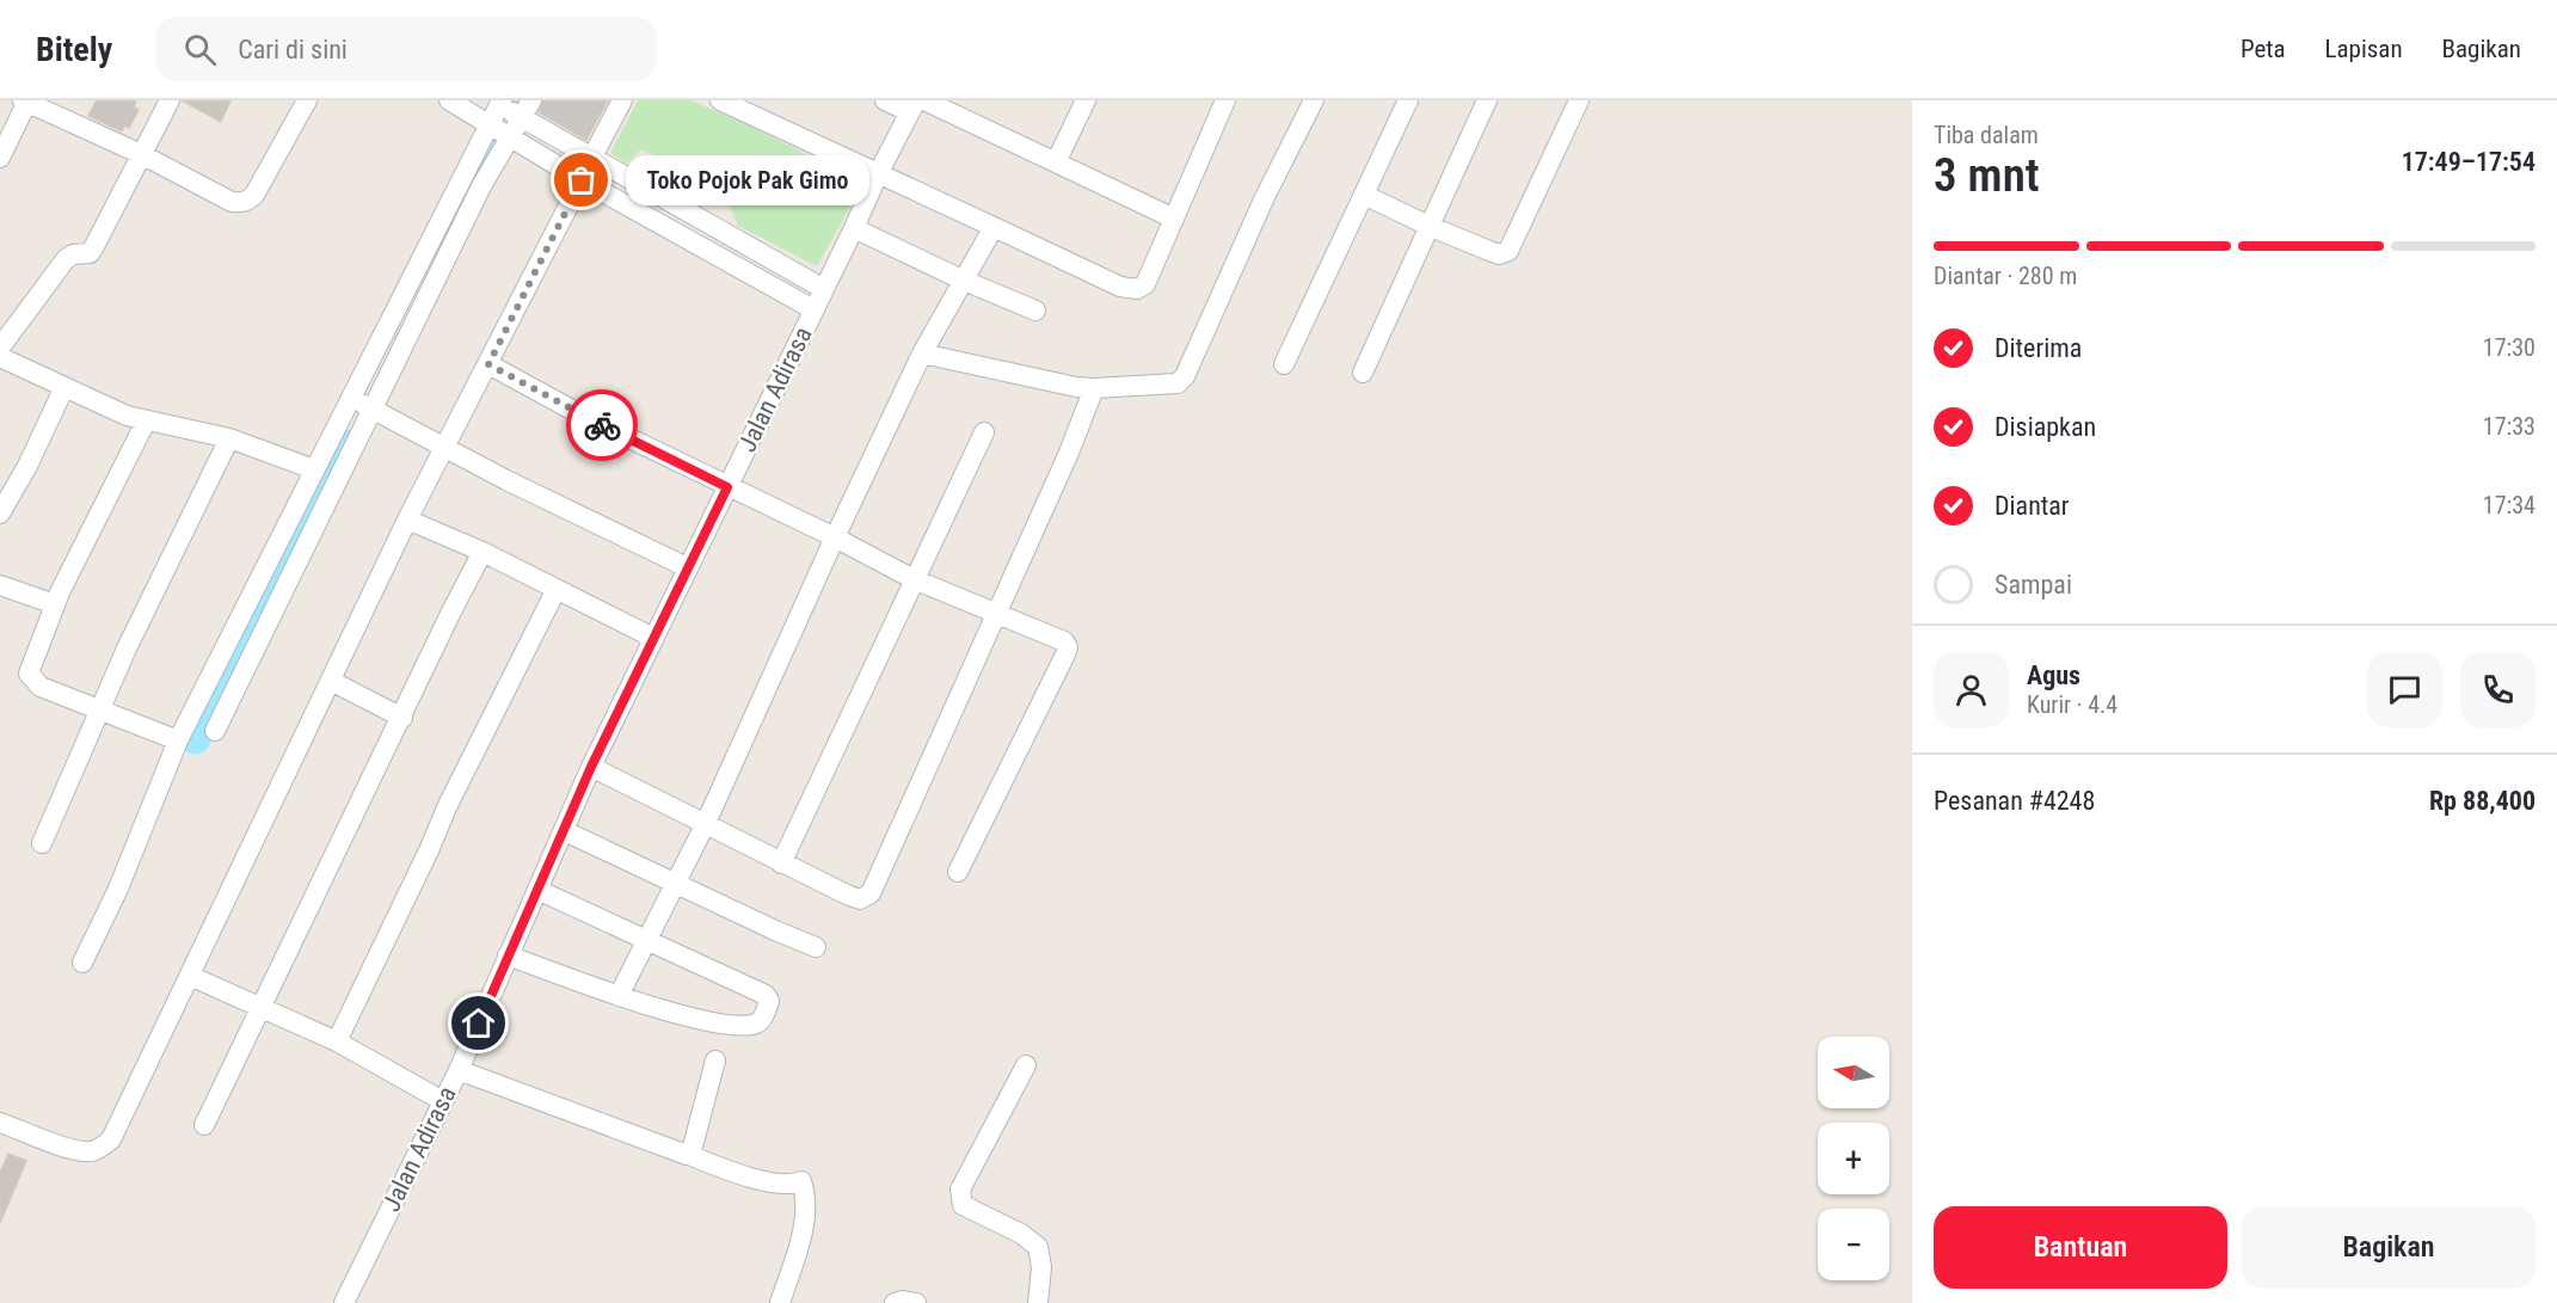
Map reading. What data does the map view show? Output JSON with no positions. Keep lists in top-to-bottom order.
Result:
{
  "streets": {
    "street": ["Jalan Adirasa"]
  },
  "places": ["Toko Pojok Pak Gimo"],
  "north": "left",
  "page": {
    "header": "Bitely",
    "search": "Cari di sini",
    "nav": ["Peta", "Lapisan", "Bagikan"],
    "heading": ["3 mnt", "Tiba dalam", "17:49–17:54"],
    "panel": [
      "Agus",
      "Kurir · 4.4",
      "Pesanan #4248",
      "Rp 88,400"
    ],
    "bubble": "Toko Pojok Pak Gimo",
    "bar": "Diantar · 280 m",
    "list": [
      ["Diterima", "17:30"],
      ["Disiapkan", "17:33"],
      ["Diantar", "17:34"],
      "Sampai"
    ],
    "map_buttons": ["+", "−"],
    "buttons": ["Bantuan", "Bagikan"]
  }
}
